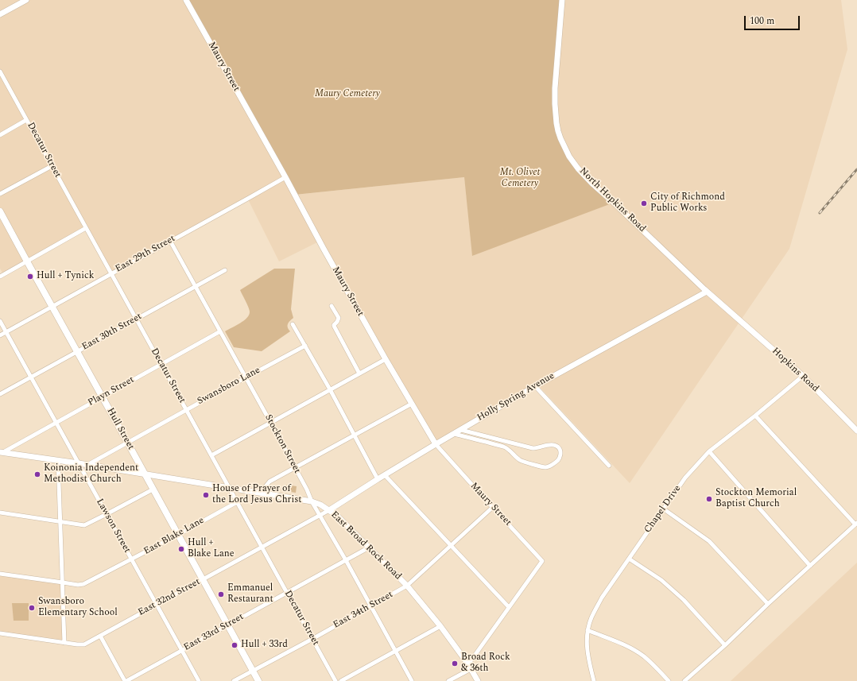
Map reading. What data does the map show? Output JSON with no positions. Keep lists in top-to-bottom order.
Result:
{
  "streets": {
    "main road": [
      "Maury Street",
      "North Hopkins Road",
      "Hopkins Road",
      "Holly Spring Avenue",
      "Hull Street",
      "East Broad Rock Road"
    ],
    "street": [
      "Decatur Street",
      "East 29th Street",
      "East 30th Street",
      "Swansboro Lane",
      "Playn Street",
      "Stockton Street",
      "Chapel Drive",
      "Lawson Street",
      "East Blake Lane",
      "East 32nd Street",
      "East 34th Street",
      "East 33rd Street"
    ]
  },
  "crossings": [
    ["Maury Street", "East 29th Street"],
    ["Maury Street", "Holly Spring Avenue"],
    ["Maury Street", "East 34th Street"],
    ["Decatur Street", "East 29th Street"],
    ["Decatur Street", "East 30th Street"],
    ["Decatur Street", "Swansboro Lane"],
    ["Decatur Street", "Playn Street"],
    ["Decatur Street", "East Blake Lane"],
    ["Decatur Street", "East Broad Rock Road"],
    ["Decatur Street", "East 32nd Street"],
    ["Decatur Street", "East 34th Street"],
    ["Decatur Street", "East 33rd Street"],
    ["North Hopkins Road", "Hopkins Road"],
    ["North Hopkins Road", "Holly Spring Avenue"],
    ["East 29th Street", "Hull Street"],
    ["East 29th Street", "Stockton Street"],
    ["East 29th Street", "Lawson Street"],
    ["East 30th Street", "Hull Street"],
    ["East 30th Street", "Stockton Street"],
    ["East 30th Street", "Lawson Street"],
    ["Hopkins Road", "Chapel Drive"],
    ["Swansboro Lane", "Hull Street"],
    ["Swansboro Lane", "Stockton Street"],
    ["Swansboro Lane", "East Broad Rock Road"],
    ["Playn Street", "Hull Street"],
    ["Playn Street", "Stockton Street"],
    ["Playn Street", "Lawson Street"],
    ["Playn Street", "East Broad Rock Road"],
    ["Holly Spring Avenue", "East Broad Rock Road"],
    ["Holly Spring Avenue", "East 32nd Street"],
    ["Hull Street", "East Blake Lane"],
    ["Hull Street", "East Broad Rock Road"],
    ["Hull Street", "East 32nd Street"],
    ["Hull Street", "East 34th Street"],
    ["Hull Street", "East 33rd Street"],
    ["Stockton Street", "East Broad Rock Road"],
    ["Stockton Street", "East 32nd Street"],
    ["Stockton Street", "East 34th Street"],
    ["Stockton Street", "East 33rd Street"],
    ["Lawson Street", "East Blake Lane"],
    ["Lawson Street", "East Broad Rock Road"],
    ["Lawson Street", "East 32nd Street"],
    ["Lawson Street", "East 33rd Street"],
    ["East Broad Rock Road", "East 32nd Street"],
    ["East Broad Rock Road", "East 34th Street"],
    ["East Broad Rock Road", "East 33rd Street"]
  ],
  "parks": ["Maury Cemetery", "Mt. Olivet Cemetery"],
  "places": [
    "City of Richmond Public Works",
    "Hull + Tynick",
    "Koinonia Independent Methodist Church",
    "House of Prayer of the Lord Jesus Christ",
    "Stockton Memorial Baptist Church",
    "Hull + Blake Lane",
    "Emmanuel Restaurant",
    "Swansboro Elementary School",
    "Hull + 33rd",
    "Broad Rock & 36th"
  ],
  "scale_bar": "100 m"
}
